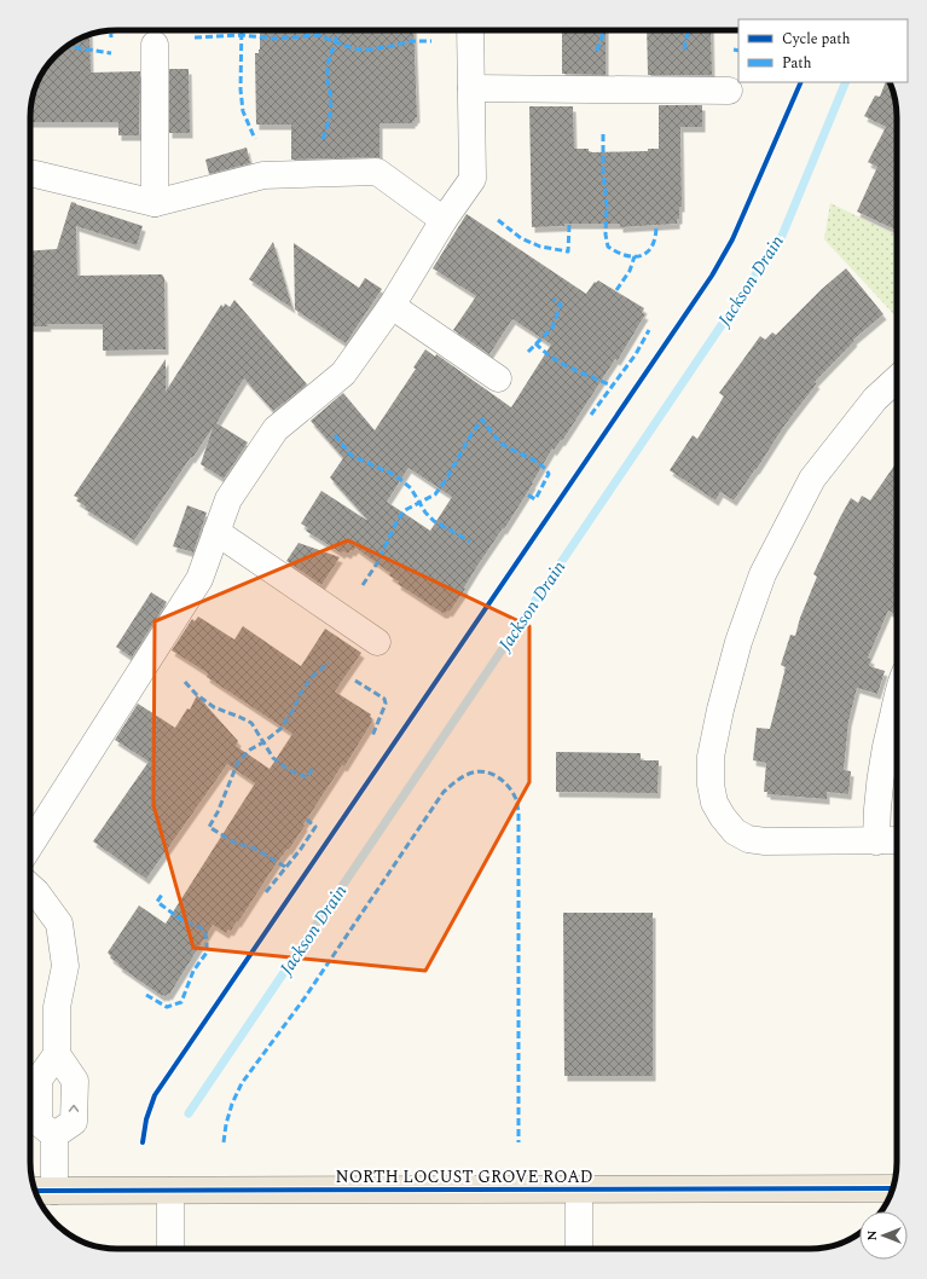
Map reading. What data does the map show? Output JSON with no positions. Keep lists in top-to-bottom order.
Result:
{
  "streets": {
    "main road": ["NORTH LOCUST GROVE ROAD"]
  },
  "water": ["Jackson Drain"],
  "legend": ["Cycle path", "Path"],
  "north": "left"
}
